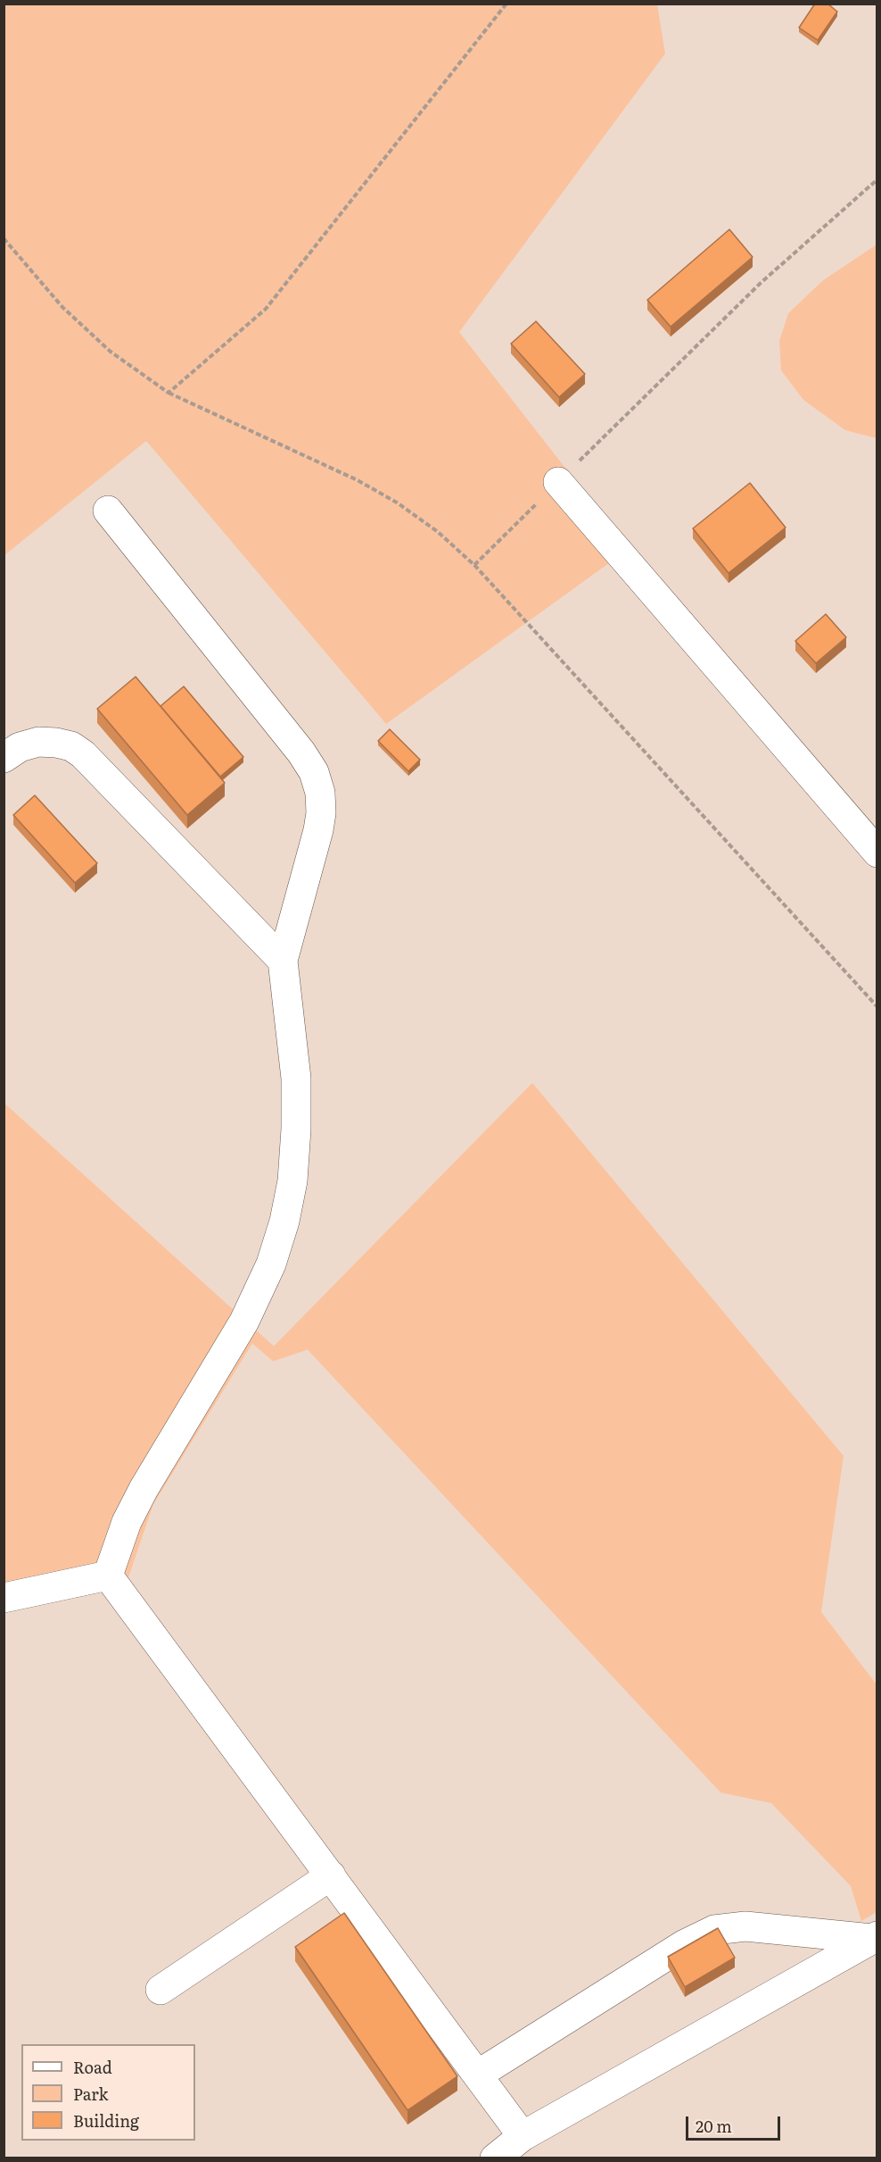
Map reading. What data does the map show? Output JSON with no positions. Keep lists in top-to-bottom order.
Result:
{
  "legend": ["Road", "Park", "Building"],
  "scale_bar": "20 m"
}
